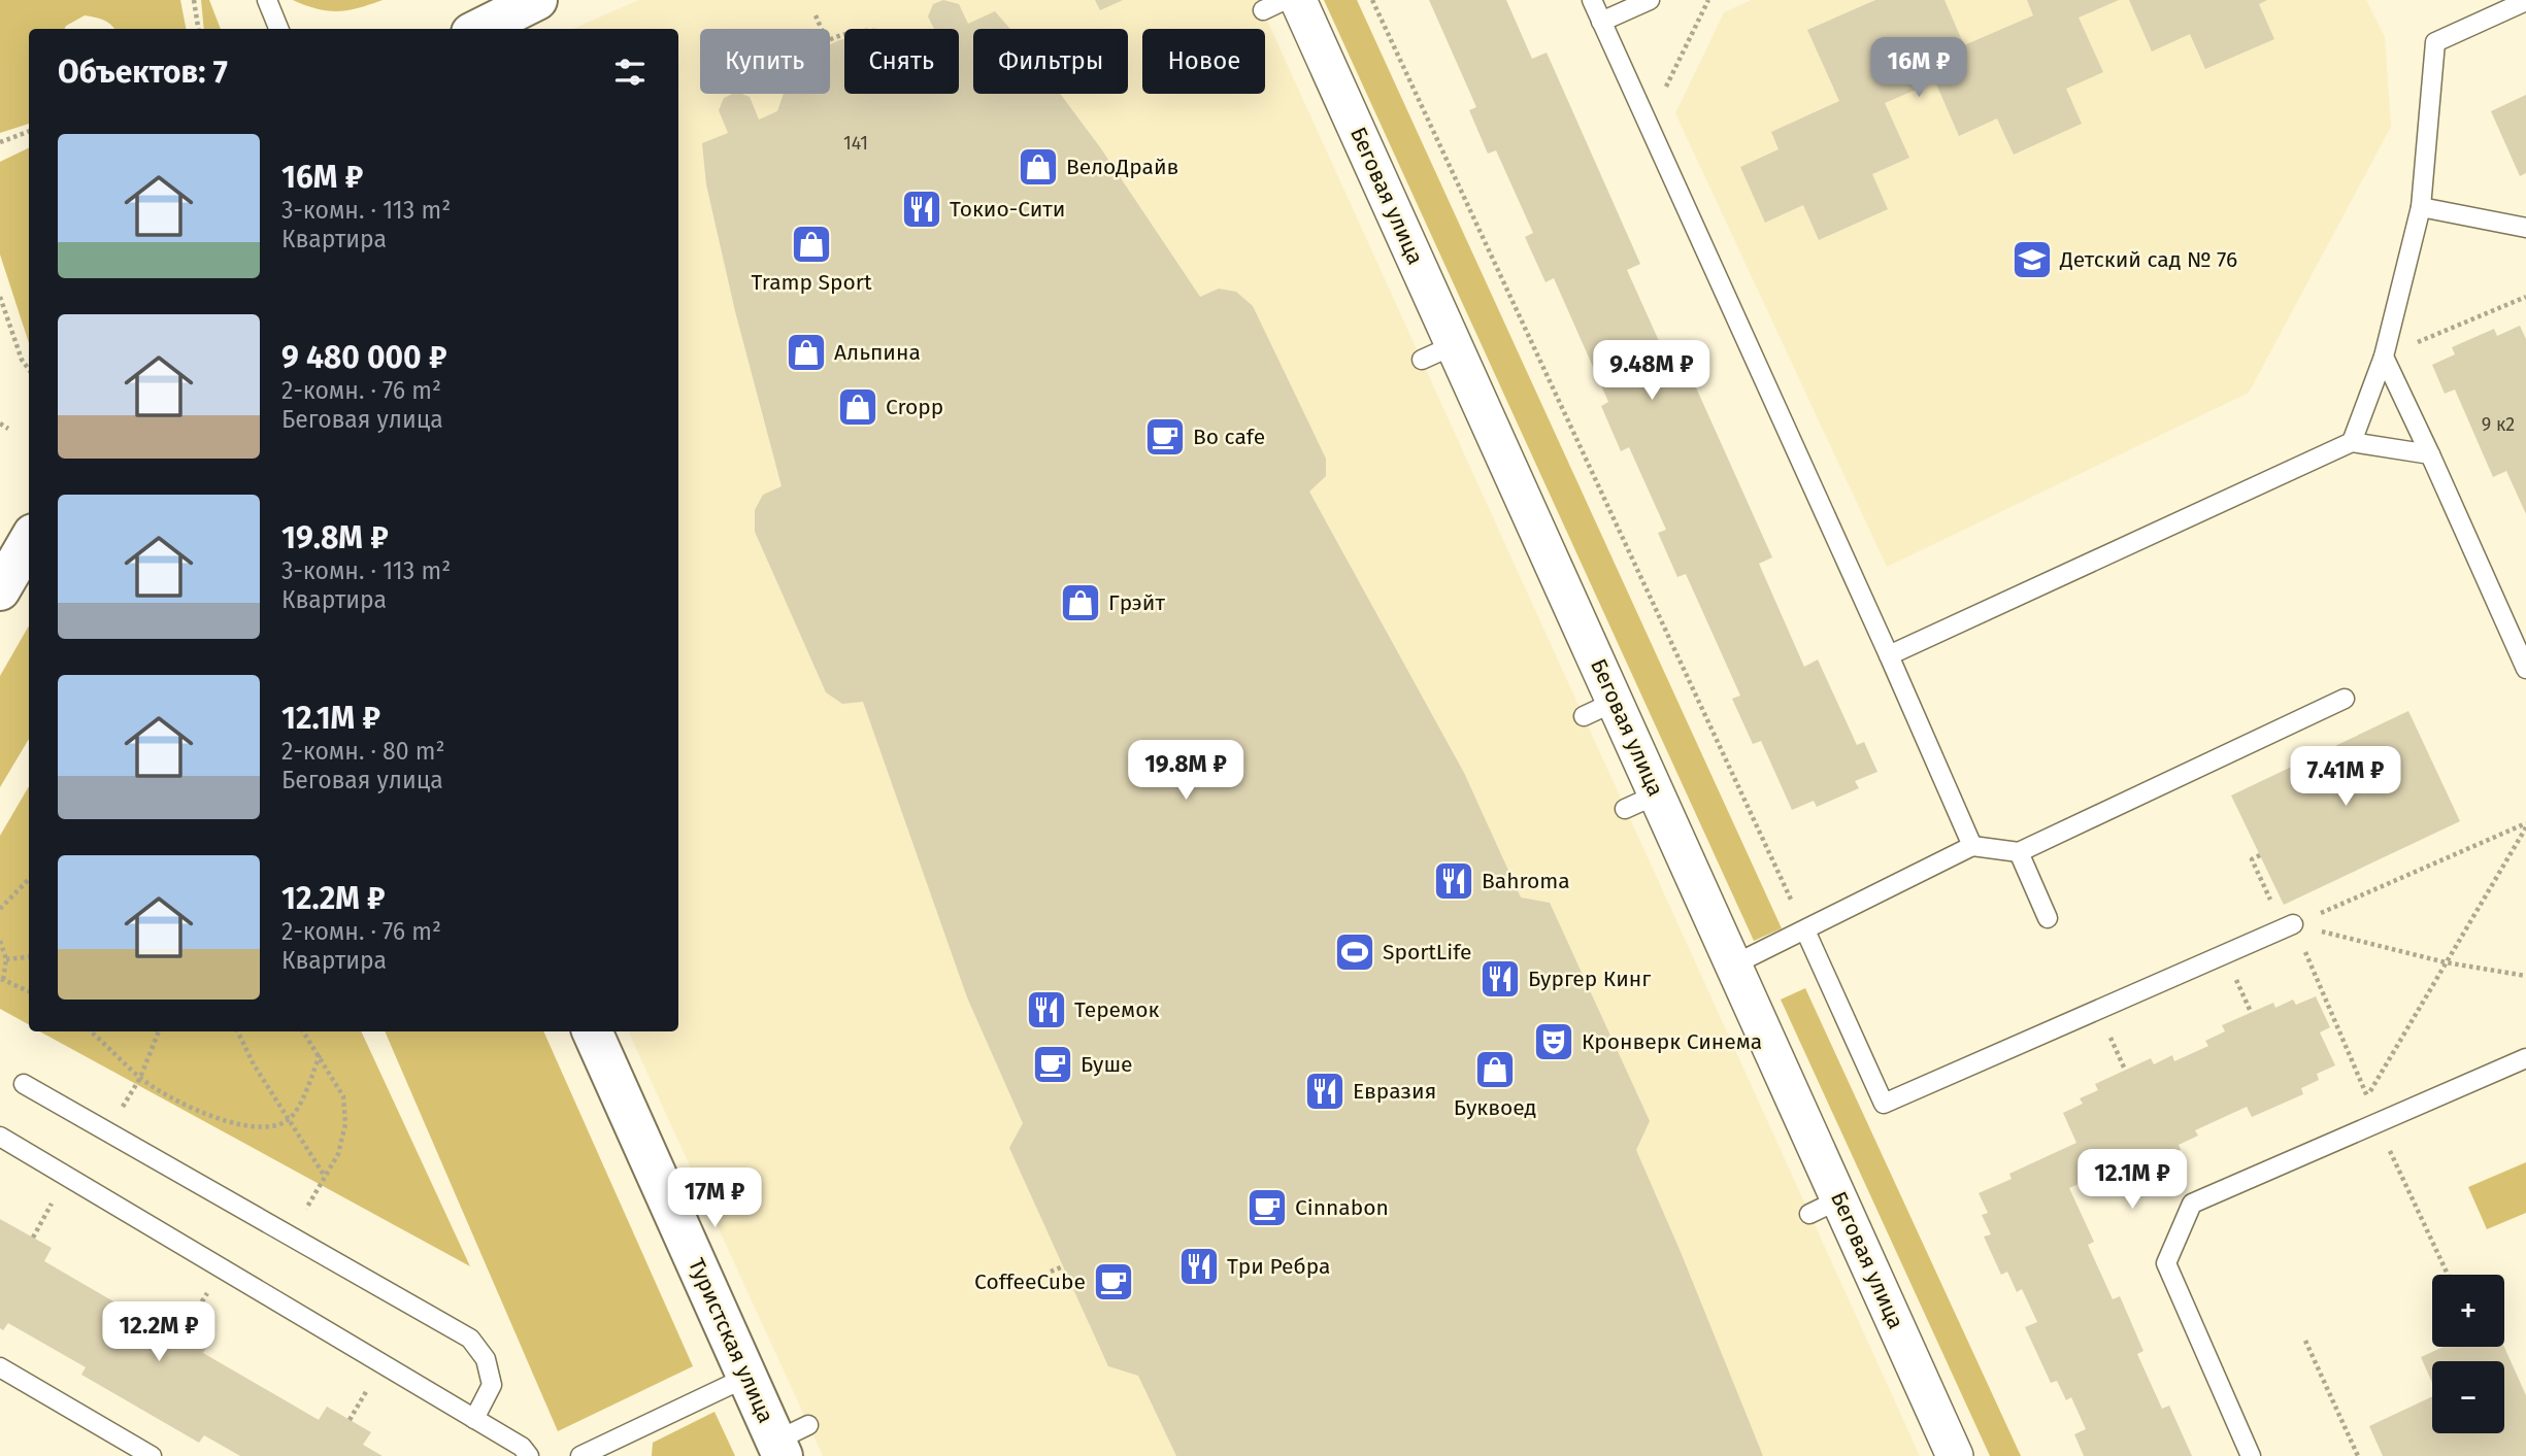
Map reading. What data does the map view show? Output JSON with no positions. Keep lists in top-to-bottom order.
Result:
{
  "streets": {
    "street": ["Беговая улица", "Туристская улица"]
  },
  "places": {
    "shop": [
      "ВелоДрайв",
      "Tramp Sport",
      "Альпина",
      "Cropp",
      "Грэйт",
      "Буквоед"
    ],
    "restaurant": [
      "Токио-Сити",
      "Bahroma",
      "Бургер Кинг",
      "Теремок",
      "Евразия",
      "Три Ребра"
    ],
    "school or university": ["Детский сад № 76"],
    "cafe": [
      "Bo cafe",
      "Буше",
      "Cinnabon",
      "CoffeeCube"
    ],
    "sports": ["SportLife"],
    "theatre": ["Кронверк Синема"]
  },
  "house_numbers": ["141", "9 к2"],
  "page": {
    "chip": [
      "Купить",
      "Снять",
      "Фильтры",
      "Новое"
    ],
    "heading": "Объектов: 7",
    "price": [
      "16M ₽",
      "9.48M ₽",
      "19.8M ₽",
      "7.41M ₽",
      "12.1M ₽",
      "17M ₽",
      "12.2M ₽"
    ],
    "list": [
      {
        "name": "16M ₽",
        "note": "3-комн. · 113 m² · Квартира"
      },
      {
        "name": "9 480 000 ₽",
        "note": "2-комн. · 76 m² · Беговая улица"
      },
      {
        "name": "19.8M ₽",
        "note": "3-комн. · 113 m² · Квартира"
      },
      {
        "name": "12.1M ₽",
        "note": "2-комн. · 80 m² · Беговая улица"
      },
      {
        "name": "12.2M ₽",
        "note": "2-комн. · 76 m² · Квартира"
      }
    ],
    "map_buttons": ["+", "−"]
  }
}
